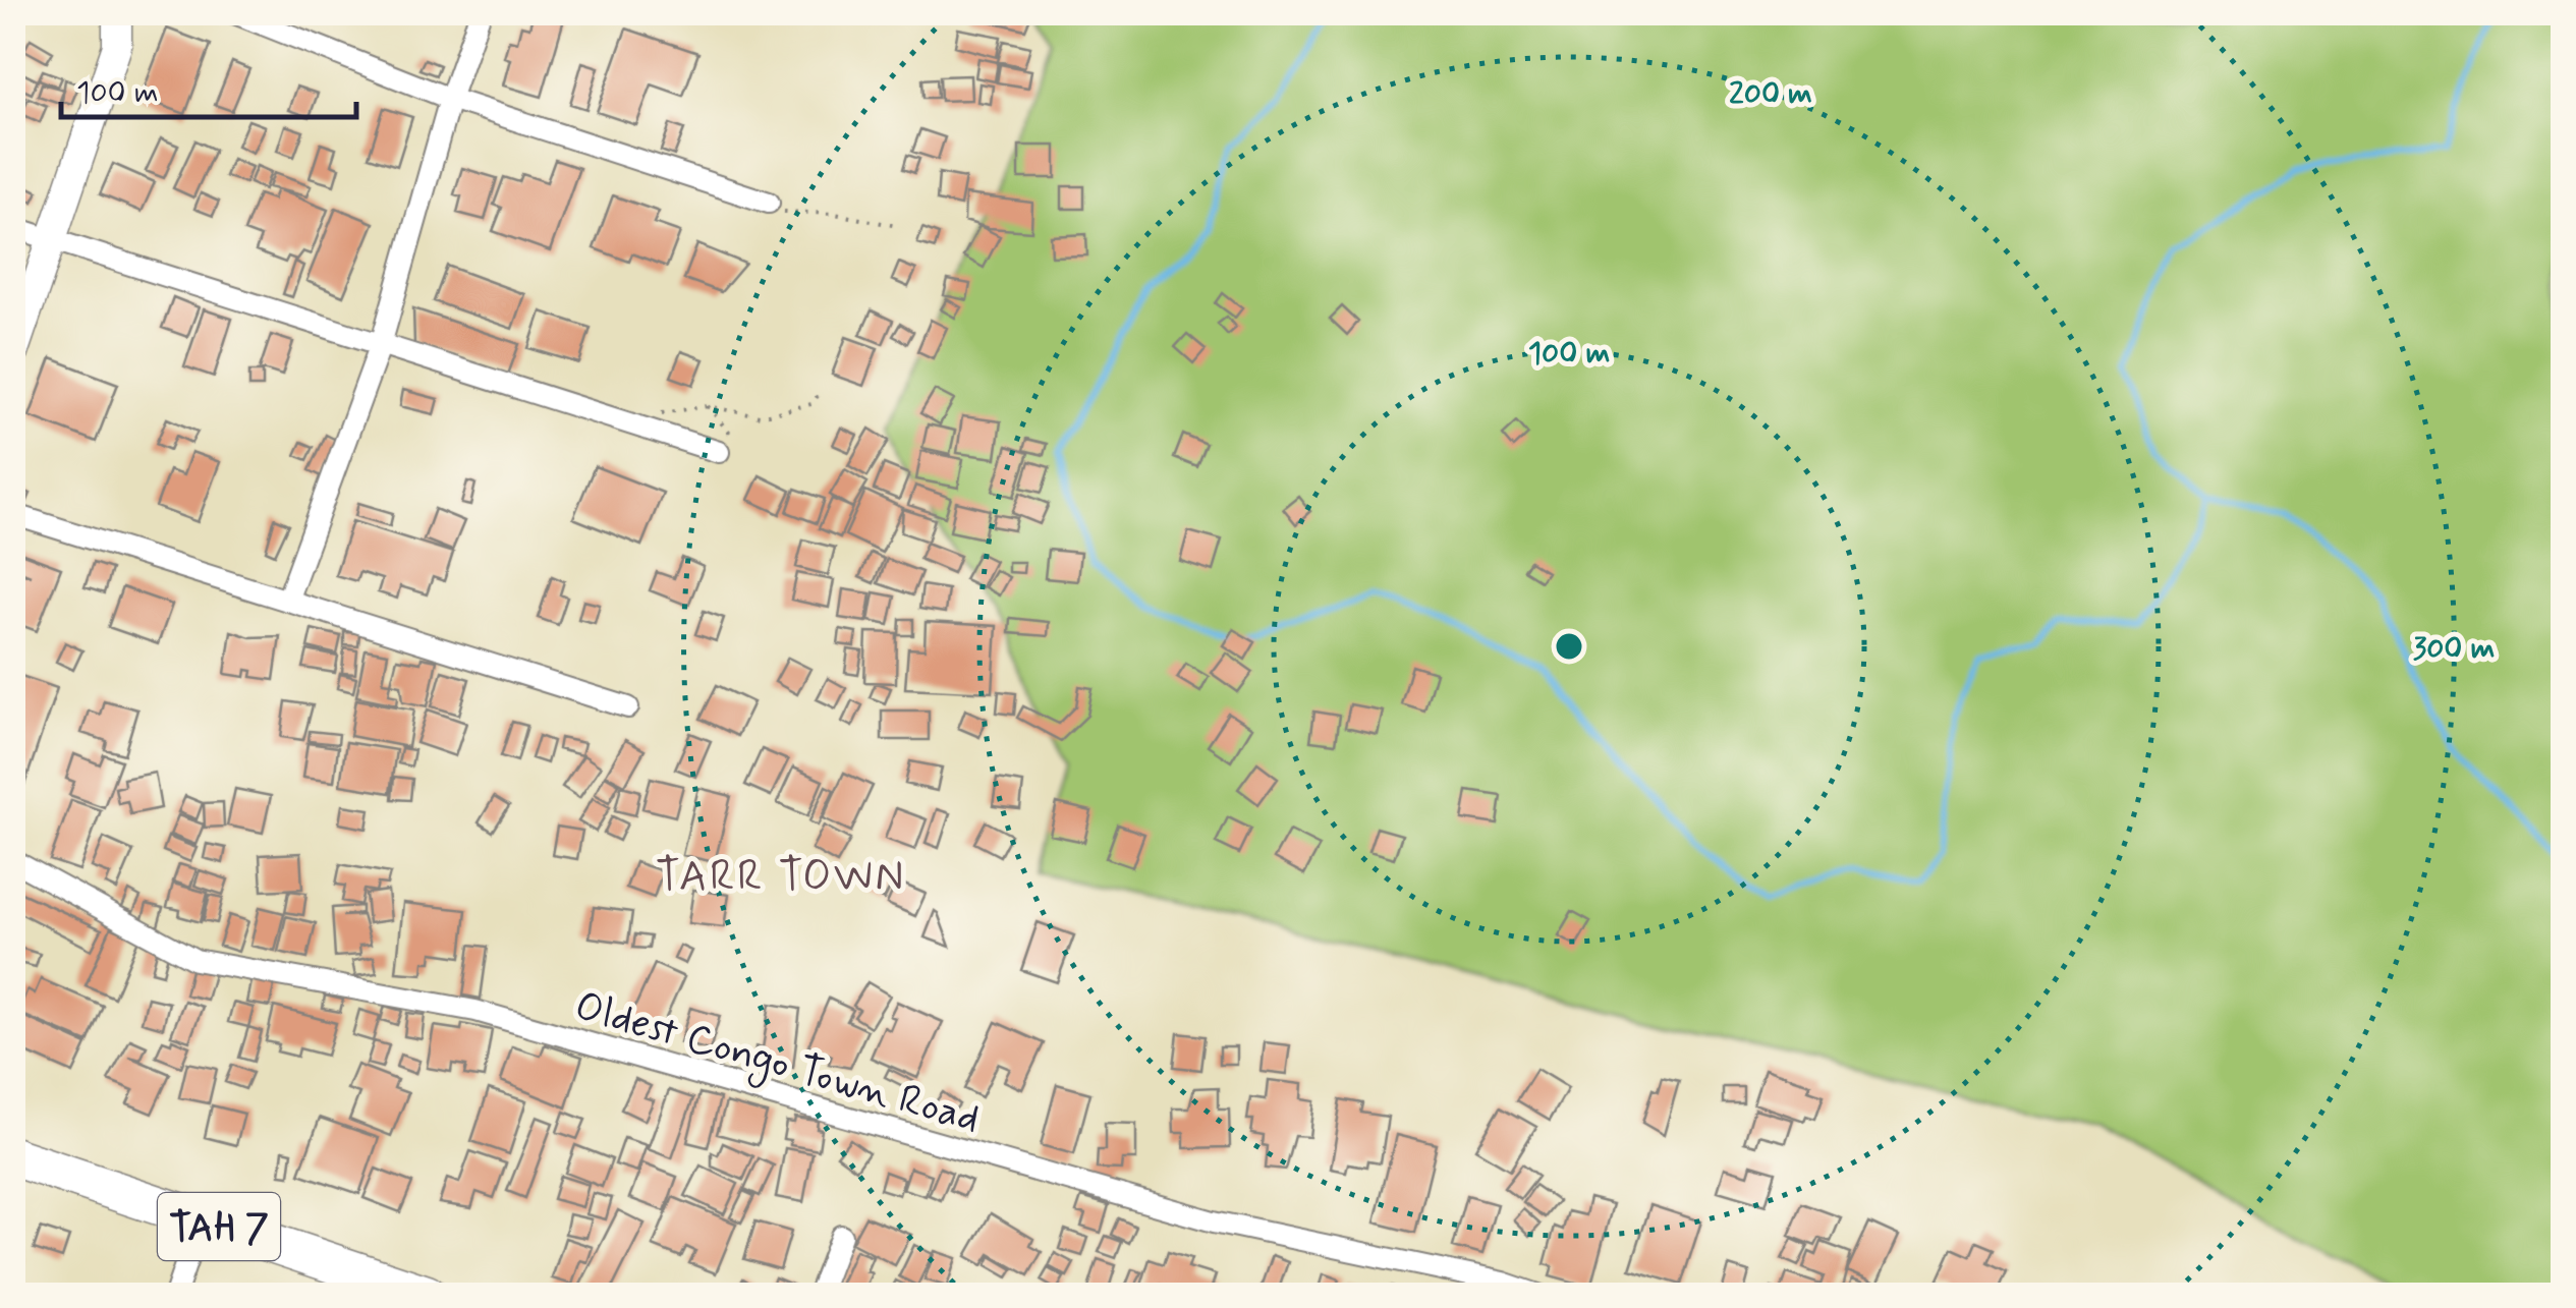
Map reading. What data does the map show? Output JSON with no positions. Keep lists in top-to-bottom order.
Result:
{
  "streets": {
    "highway": ["TAH 7"],
    "street": ["Oldest Congo Town Road"]
  },
  "districts": ["TARR TOWN"],
  "scale_bar": "100 m",
  "rings": ["200 m", "100 m", "300 m"]
}
